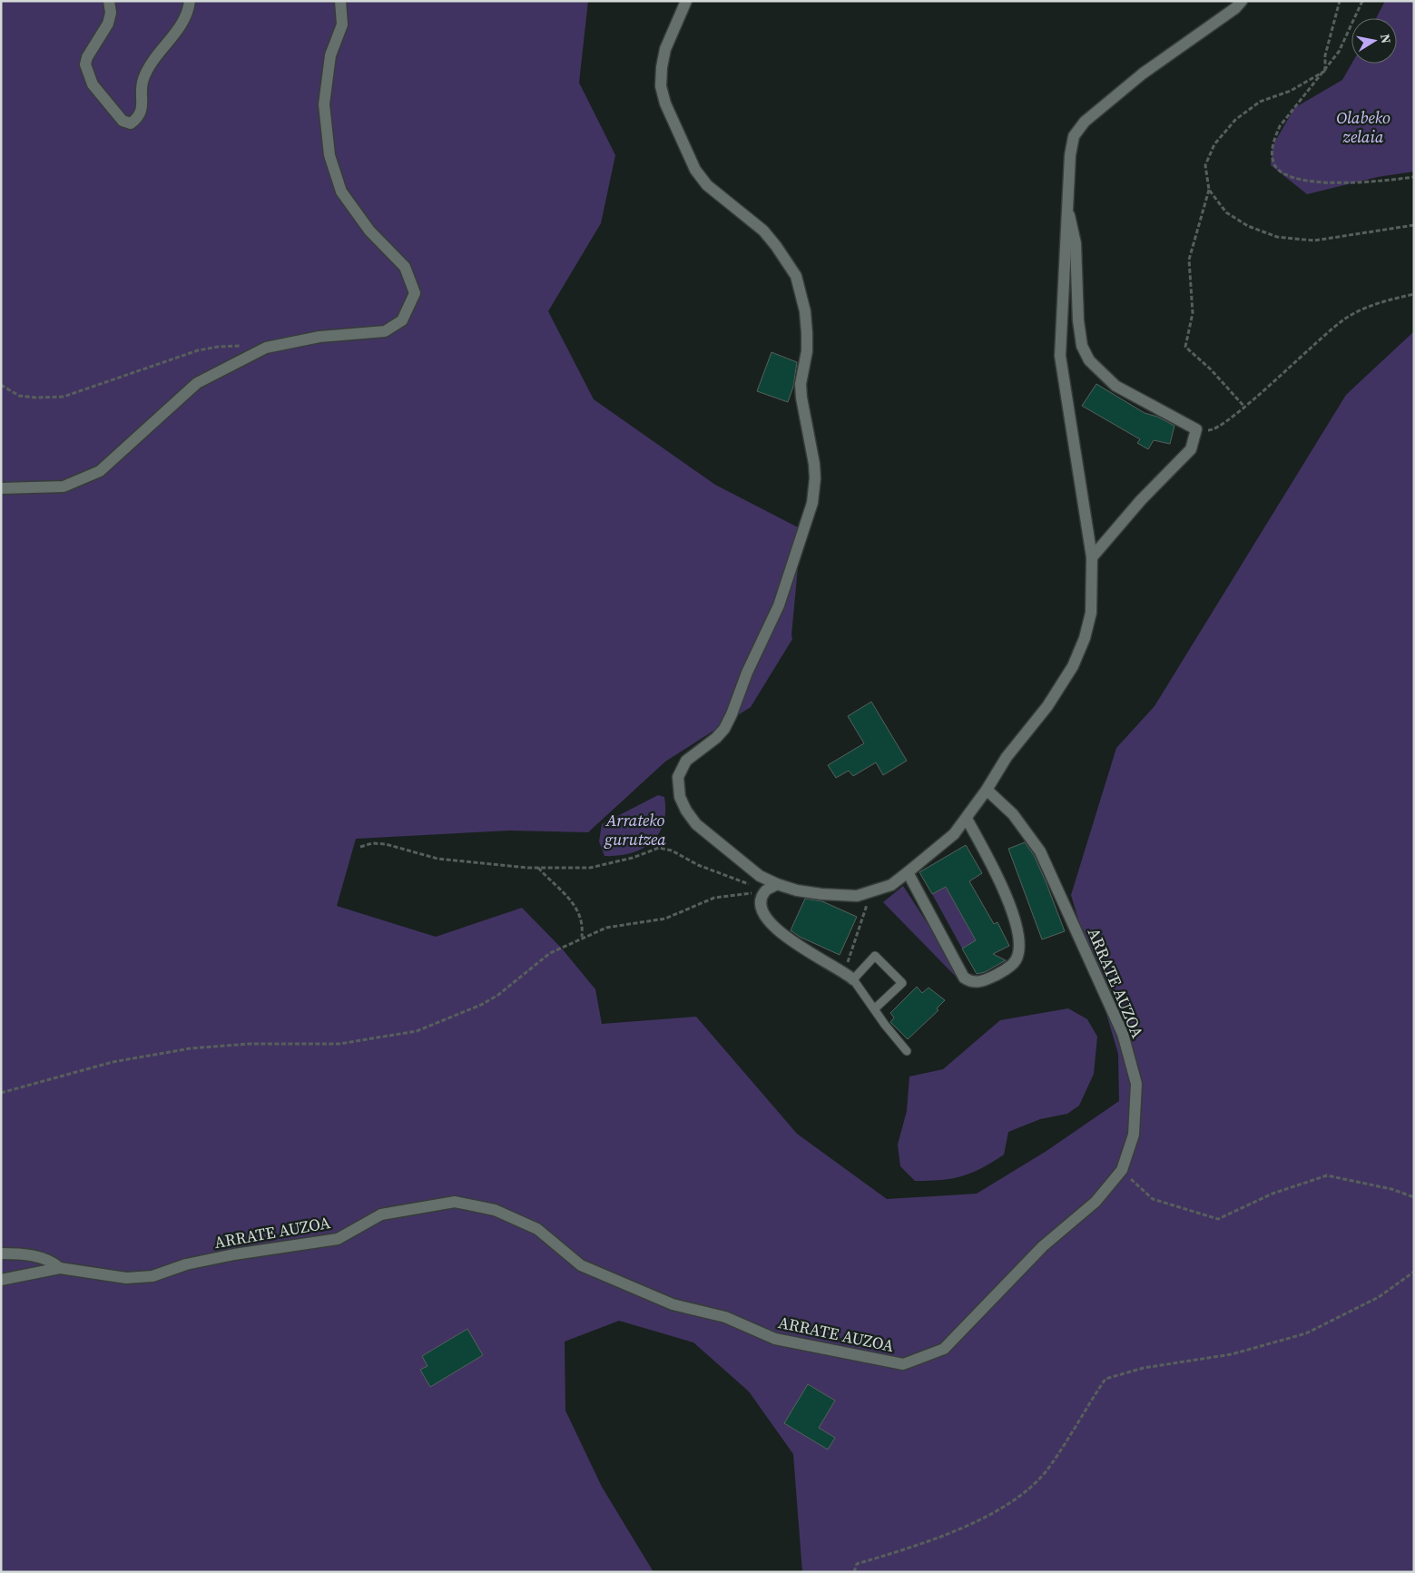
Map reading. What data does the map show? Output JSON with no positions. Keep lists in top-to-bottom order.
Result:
{
  "streets": {
    "street": ["ARRATE AUZOA"]
  },
  "parks": ["Olabeko zelaia", "Arrateko gurutzea"],
  "north": "right"
}
